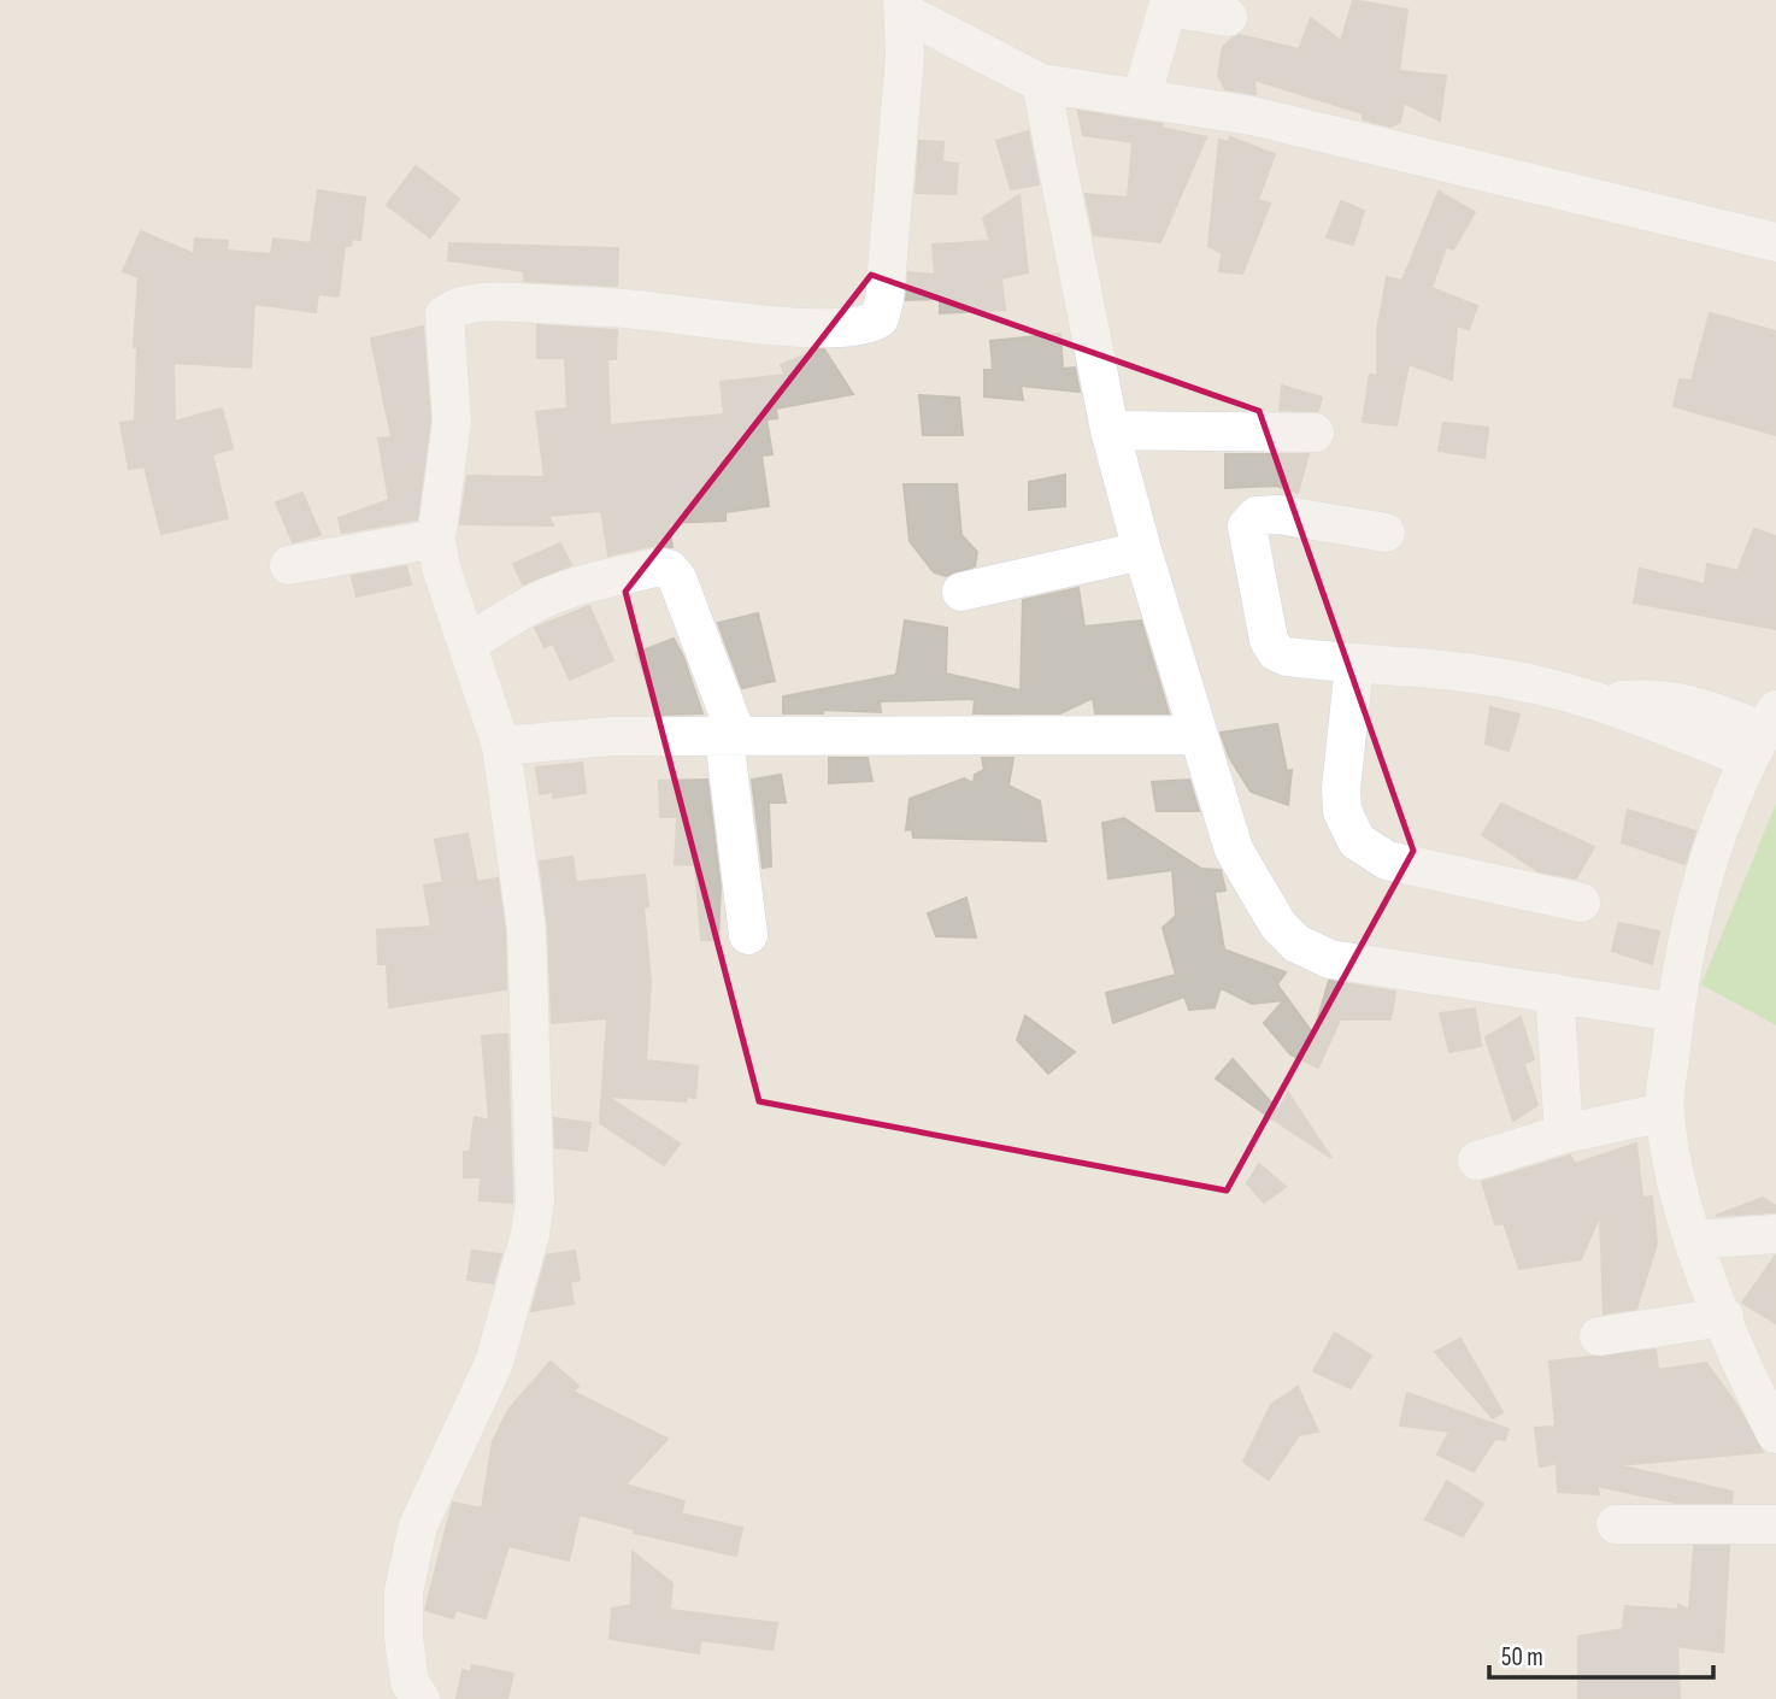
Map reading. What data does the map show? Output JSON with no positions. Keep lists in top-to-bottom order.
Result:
{
  "scale_bar": "50 m"
}
